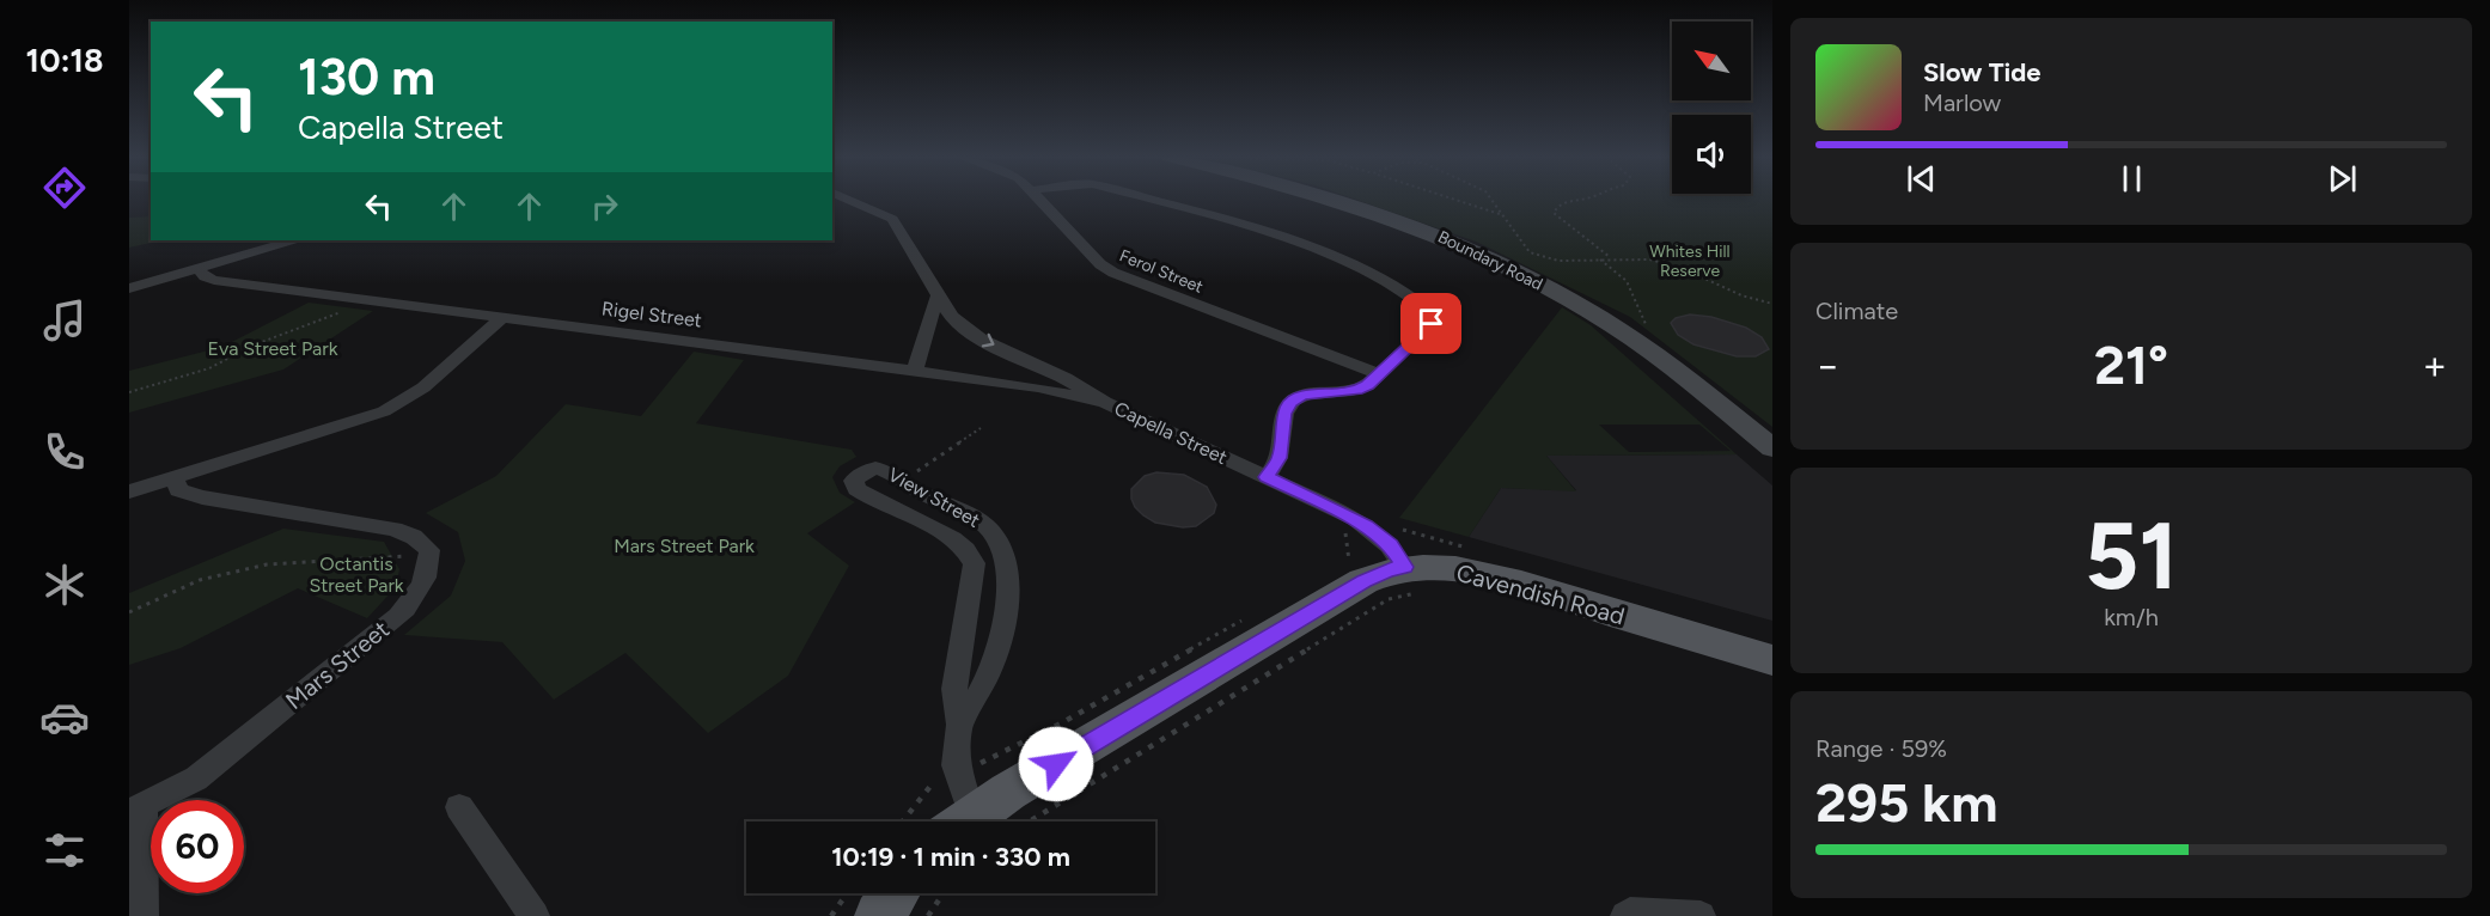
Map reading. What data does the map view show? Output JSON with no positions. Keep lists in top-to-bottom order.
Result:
{
  "streets": {
    "main road": ["Boundary Road", "Cavendish Road"],
    "street": [
      "Ferol Street",
      "Rigel Street",
      "Capella Street",
      "View Street",
      "Mars Street"
    ]
  },
  "crossings": [
    ["Rigel Street", "Capella Street"],
    ["Capella Street", "Cavendish Road"]
  ],
  "parks": [
    "Whites Hill Reserve",
    "Eva Street Park",
    "Mars Street Park",
    "Octantis Street Park"
  ],
  "north": "top left",
  "page": {
    "tabs": "10:18",
    "turn": ["130 m", "Capella Street"],
    "song": ["Slow Tide", "Marlow"],
    "tile": [
      "Climate",
      ["51", "km/h"],
      ["Range · 59%", "295 km"]
    ],
    "heat": ["−", "21°", "+"],
    "limit": "60",
    "trip": "10:19 · 1 min · 330 m"
  }
}
